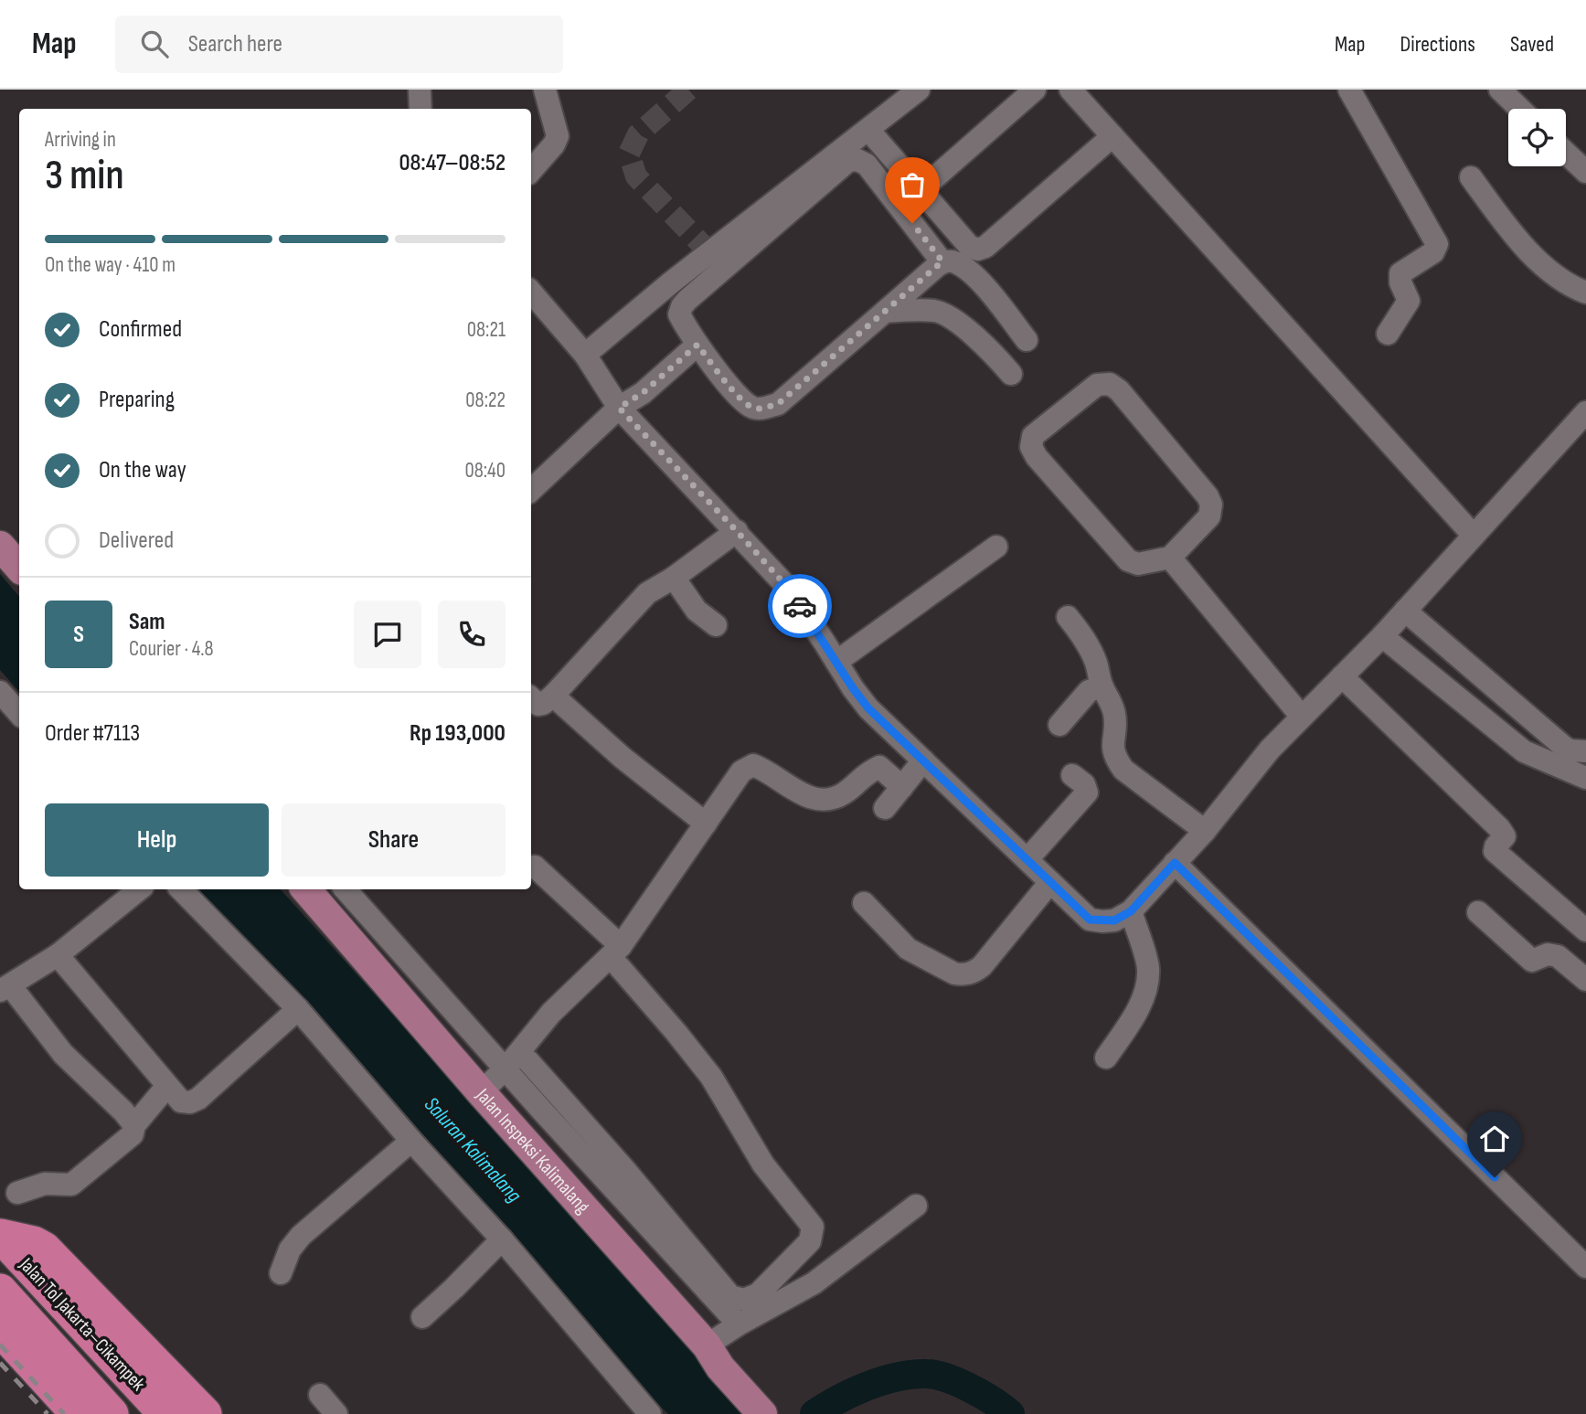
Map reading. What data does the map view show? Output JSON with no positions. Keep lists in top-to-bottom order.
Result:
{
  "streets": {
    "highway": ["Jalan Tol Jakarta–Cikampek"],
    "main road": ["Jalan Inspeksi Kalimalang"]
  },
  "water": ["Saluran Kalimalang"],
  "page": {
    "header": "Map",
    "search": "Search here",
    "nav": ["Map", "Directions", "Saved"],
    "heading": ["3 min", "Arriving in", "08:47–08:52"],
    "panel": [
      "Sam",
      "Courier · 4.8",
      "Order #7113",
      "Rp 193,000"
    ],
    "bar": "On the way · 410 m",
    "list": [
      ["Confirmed", "08:21"],
      ["Preparing", "08:22"],
      ["On the way", "08:40"],
      "Delivered"
    ],
    "round": "S",
    "buttons": ["Help", "Share"]
  }
}
